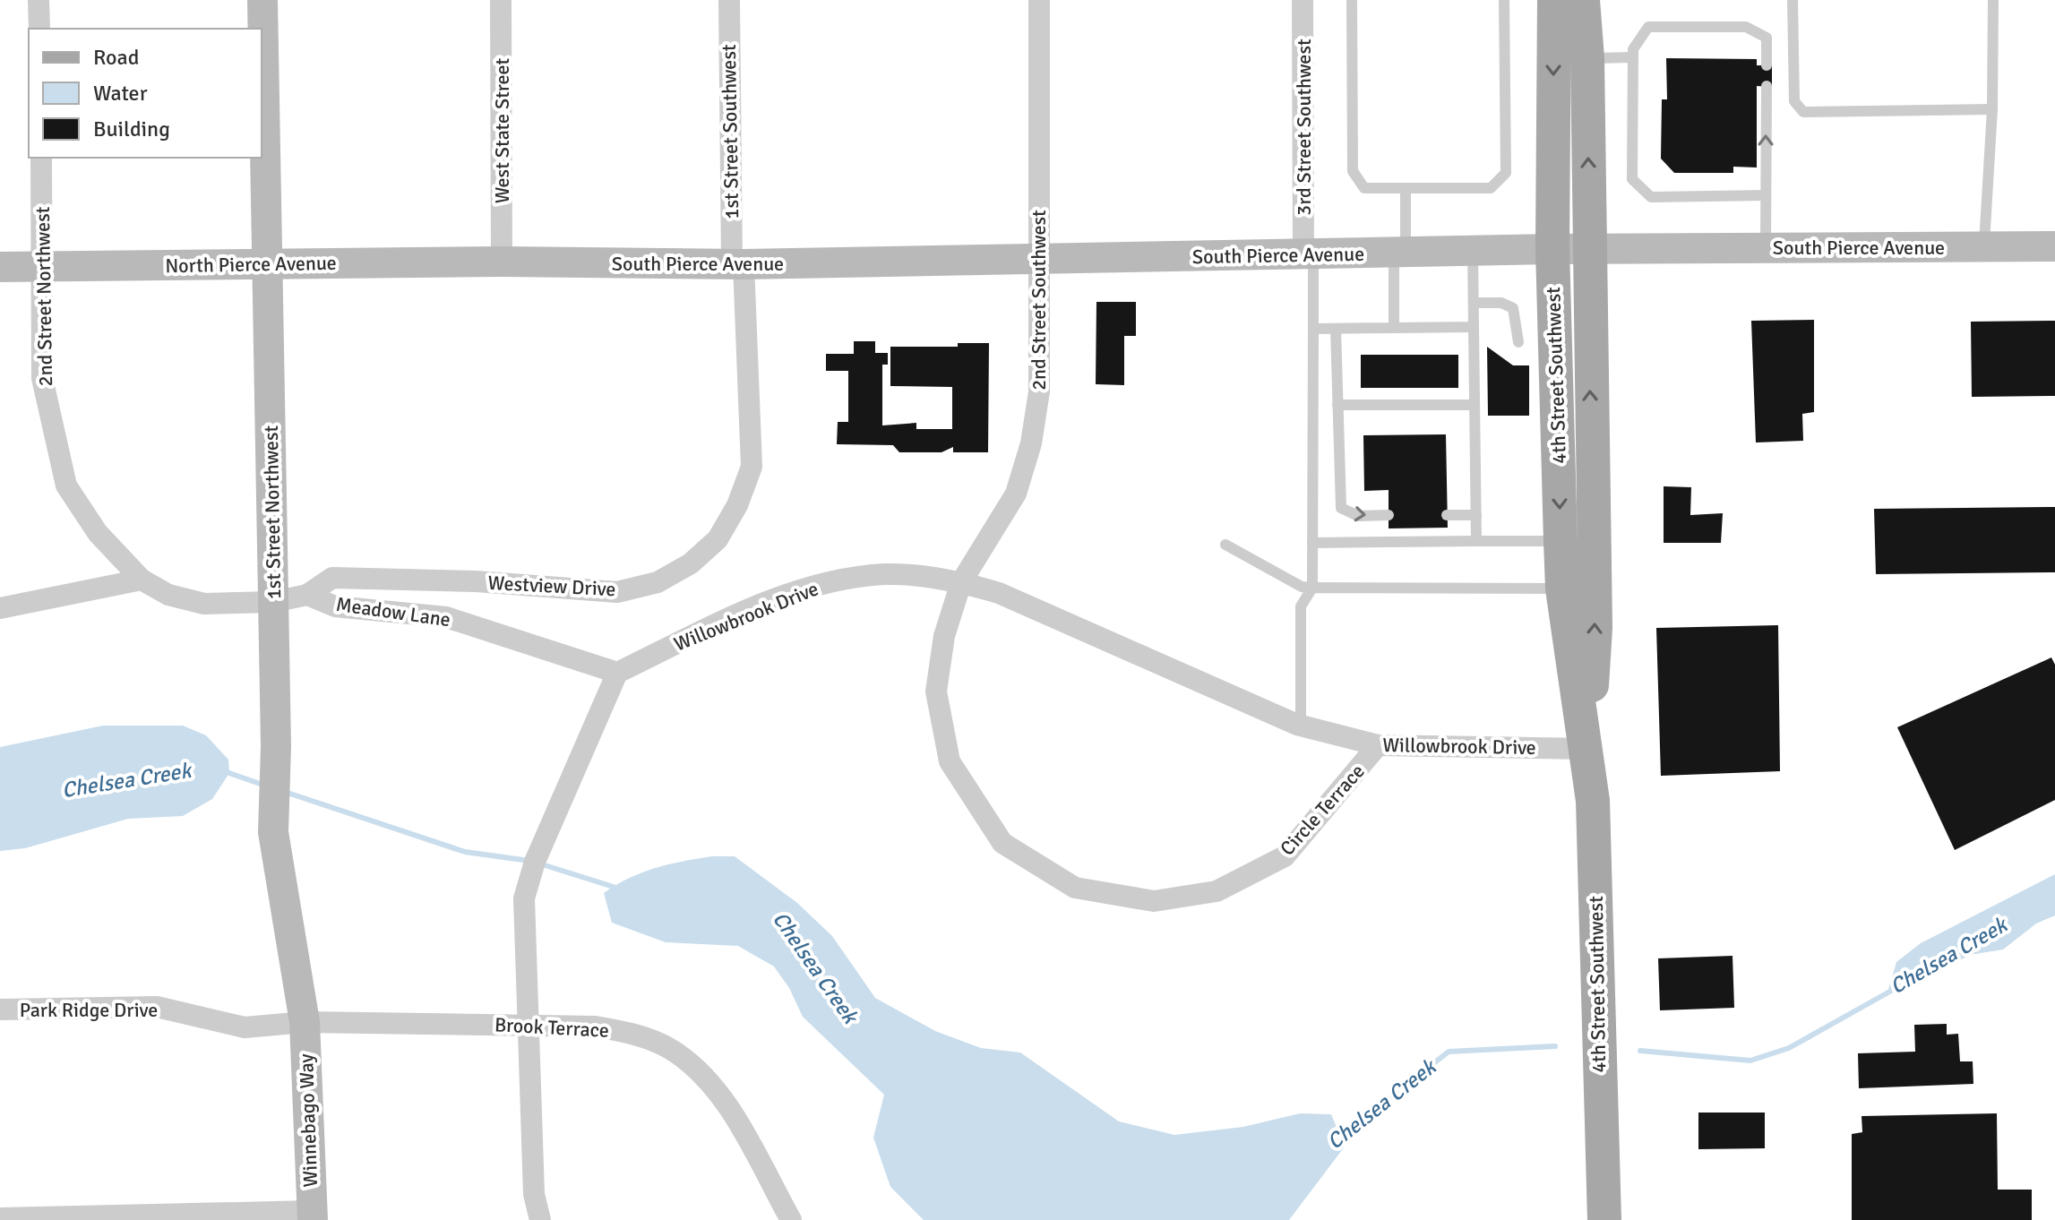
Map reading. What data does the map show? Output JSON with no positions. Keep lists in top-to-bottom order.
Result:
{
  "streets": {
    "main road": [
      "South Pierce Avenue",
      "North Pierce Avenue",
      "4th Street Southwest",
      "1st Street Northwest",
      "Winnebago Way"
    ],
    "street": [
      "3rd Street Southwest",
      "West State Street",
      "1st Street Southwest",
      "2nd Street Northwest",
      "2nd Street Southwest",
      "Westview Drive",
      "Meadow Lane",
      "Willowbrook Drive",
      "Circle Terrace",
      "Park Ridge Drive",
      "Brook Terrace"
    ]
  },
  "crossings": [
    ["3rd Street Southwest", "South Pierce Avenue"],
    ["West State Street", "South Pierce Avenue"],
    ["West State Street", "North Pierce Avenue"],
    ["1st Street Southwest", "South Pierce Avenue"],
    ["1st Street Southwest", "Westview Drive"],
    ["South Pierce Avenue", "North Pierce Avenue"],
    ["South Pierce Avenue", "2nd Street Southwest"],
    ["South Pierce Avenue", "4th Street Southwest"],
    ["South Pierce Avenue", "Westview Drive"],
    ["North Pierce Avenue", "2nd Street Northwest"],
    ["North Pierce Avenue", "1st Street Northwest"],
    ["2nd Street Southwest", "Willowbrook Drive"],
    ["2nd Street Southwest", "Circle Terrace"],
    ["4th Street Southwest", "Willowbrook Drive"],
    ["1st Street Northwest", "Park Ridge Drive"],
    ["1st Street Northwest", "Brook Terrace"],
    ["1st Street Northwest", "Winnebago Way"],
    ["Westview Drive", "Meadow Lane"],
    ["Meadow Lane", "Willowbrook Drive"],
    ["Willowbrook Drive", "Circle Terrace"],
    ["Park Ridge Drive", "Brook Terrace"],
    ["Park Ridge Drive", "Winnebago Way"],
    ["Brook Terrace", "Winnebago Way"]
  ],
  "water": ["Chelsea Creek"],
  "legend": ["Road", "Water", "Building"]
}
